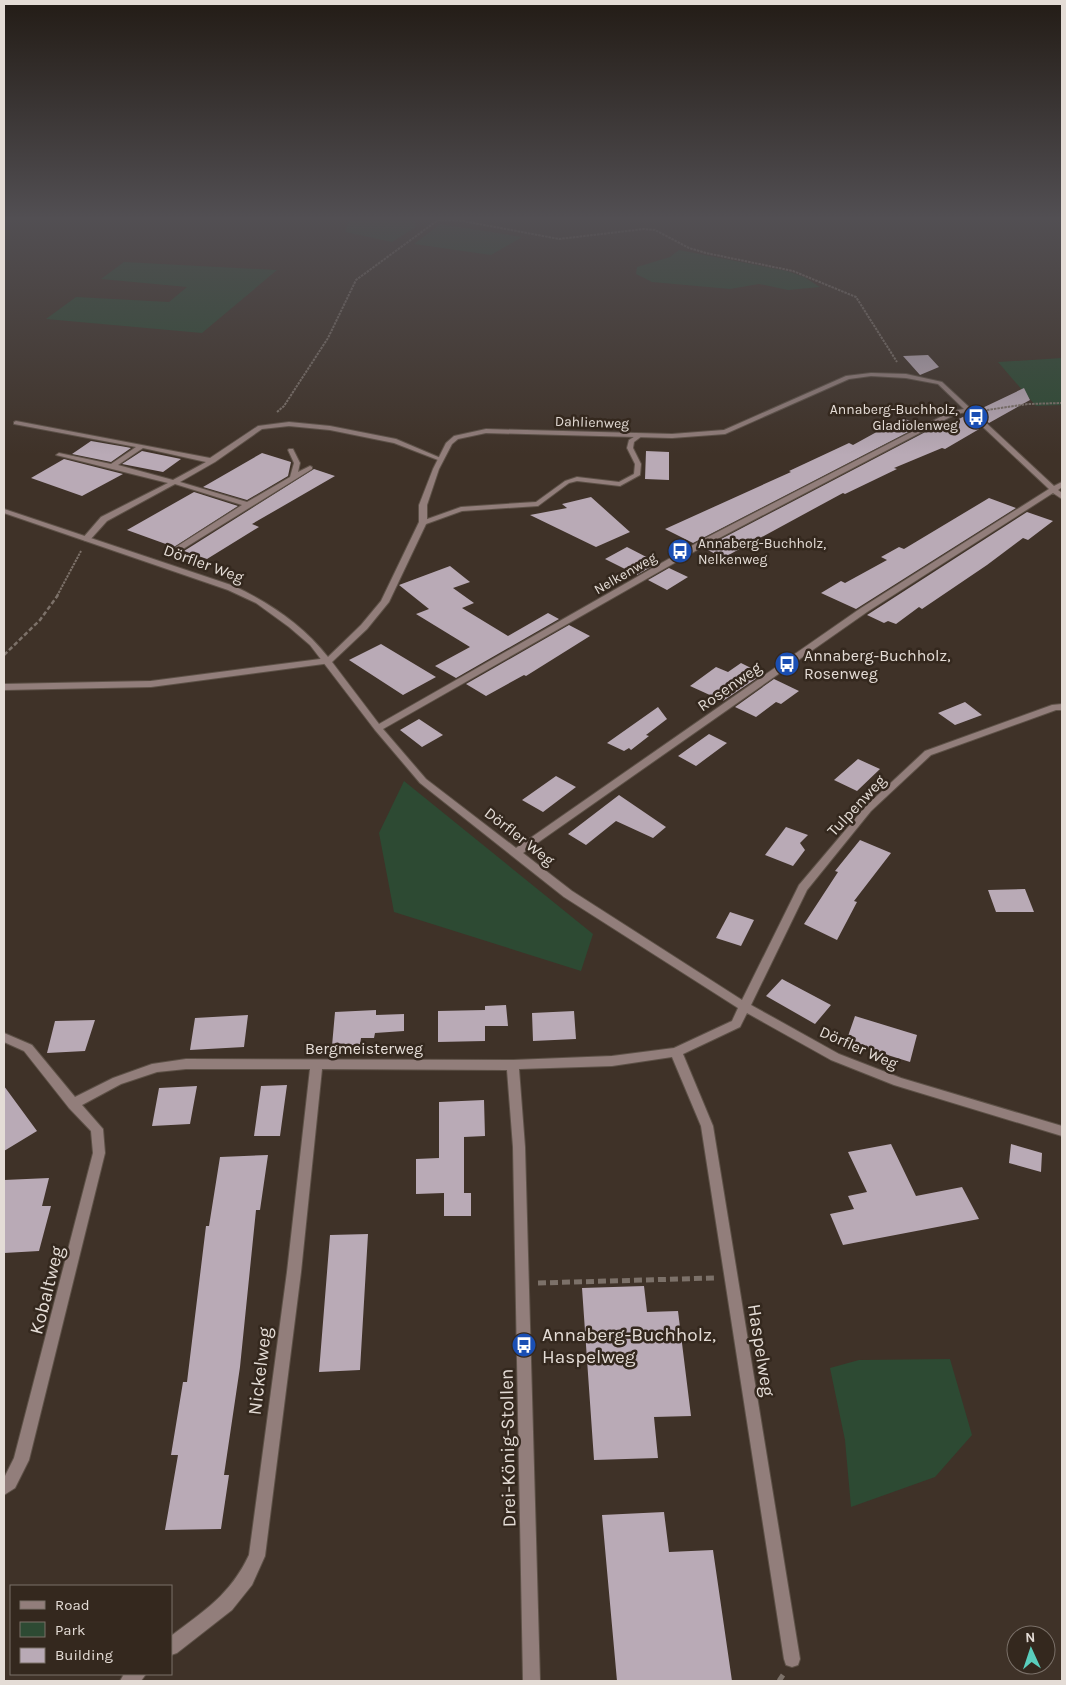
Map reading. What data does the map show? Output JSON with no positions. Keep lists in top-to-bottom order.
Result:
{
  "streets": {
    "street": [
      "Dahlienweg",
      "Dörfler Weg",
      "Nelkenweg",
      "Rosenweg",
      "Tulpenweg",
      "Bergmeisterweg",
      "Kobaltweg",
      "Haspelweg",
      "Nickelweg",
      "Drei-König-Stollen"
    ]
  },
  "crossings": [
    ["Dahlienweg", "Dörfler Weg"],
    ["Dahlienweg", "Nelkenweg"],
    ["Dahlienweg", "Rosenweg"],
    ["Dörfler Weg", "Nelkenweg"],
    ["Dörfler Weg", "Rosenweg"],
    ["Dörfler Weg", "Tulpenweg"],
    ["Dörfler Weg", "Bergmeisterweg"],
    ["Tulpenweg", "Bergmeisterweg"],
    ["Bergmeisterweg", "Kobaltweg"],
    ["Bergmeisterweg", "Haspelweg"],
    ["Bergmeisterweg", "Nickelweg"],
    ["Bergmeisterweg", "Drei-König-Stollen"]
  ],
  "places": {
    "bus stop": [
      "Annaberg-Buchholz, Gladiolenweg",
      "Annaberg-Buchholz, Nelkenweg",
      "Annaberg-Buchholz, Rosenweg",
      "Annaberg-Buchholz, Haspelweg"
    ]
  },
  "legend": ["Road", "Park", "Building"],
  "north": "top"
}
